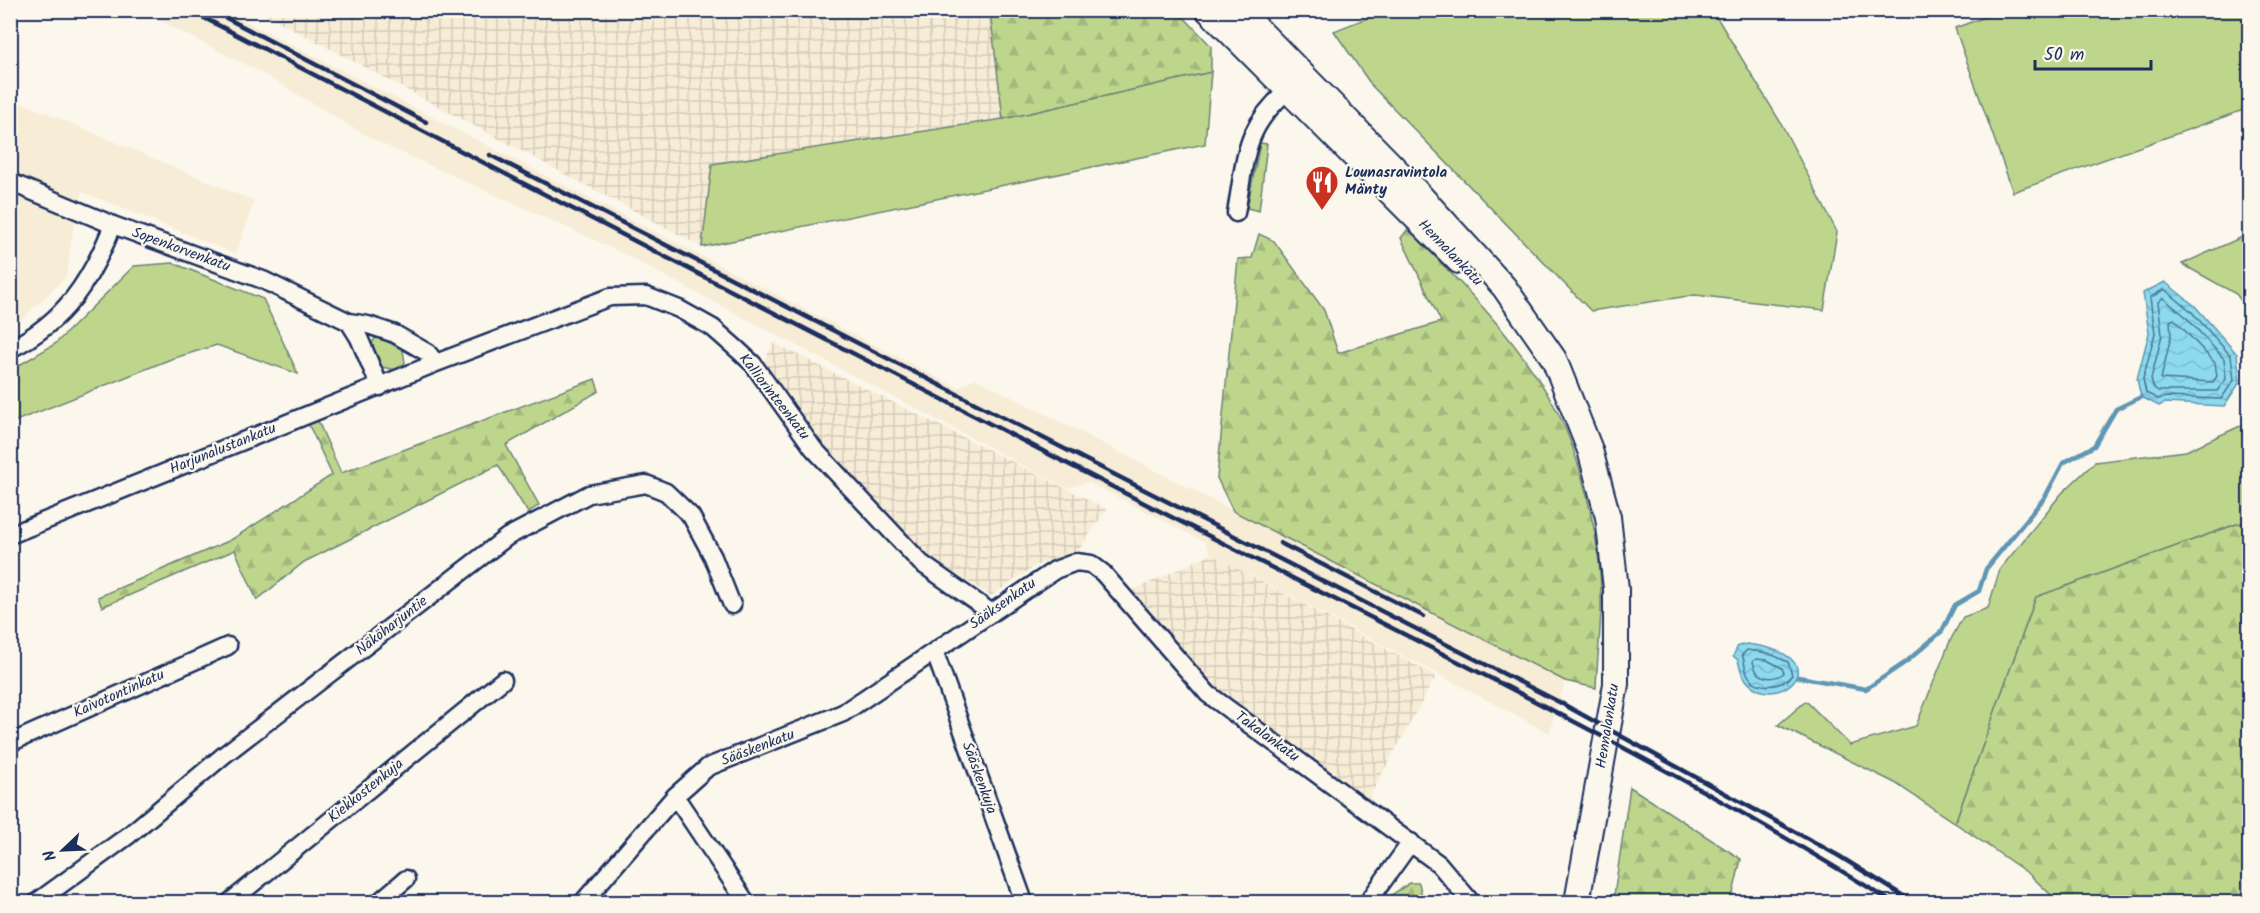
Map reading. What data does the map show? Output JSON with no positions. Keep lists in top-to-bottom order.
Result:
{
  "streets": {
    "street": [
      "Sopenkorvenkatu",
      "Hennalankatu",
      "Kalliorinteenkatu",
      "Harjunalustankatu",
      "Sääksenkatu",
      "Näköharjuntie",
      "Kaivotontinkatu",
      "Takalankatu",
      "Sääskenkatu",
      "Sääskenkuja",
      "Kiekkostenkuja"
    ]
  },
  "crossings": [
    ["Kalliorinteenkatu", "Harjunalustankatu"],
    ["Kalliorinteenkatu", "Sääksenkatu"],
    ["Sääksenkatu", "Takalankatu"],
    ["Sääksenkatu", "Sääskenkatu"],
    ["Sääksenkatu", "Sääskenkuja"],
    ["Sääskenkatu", "Sääskenkuja"]
  ],
  "places": {
    "restaurant": ["Lounasravintola Mänty"]
  },
  "scale_bar": "50 m",
  "north": "bottom left"
}
